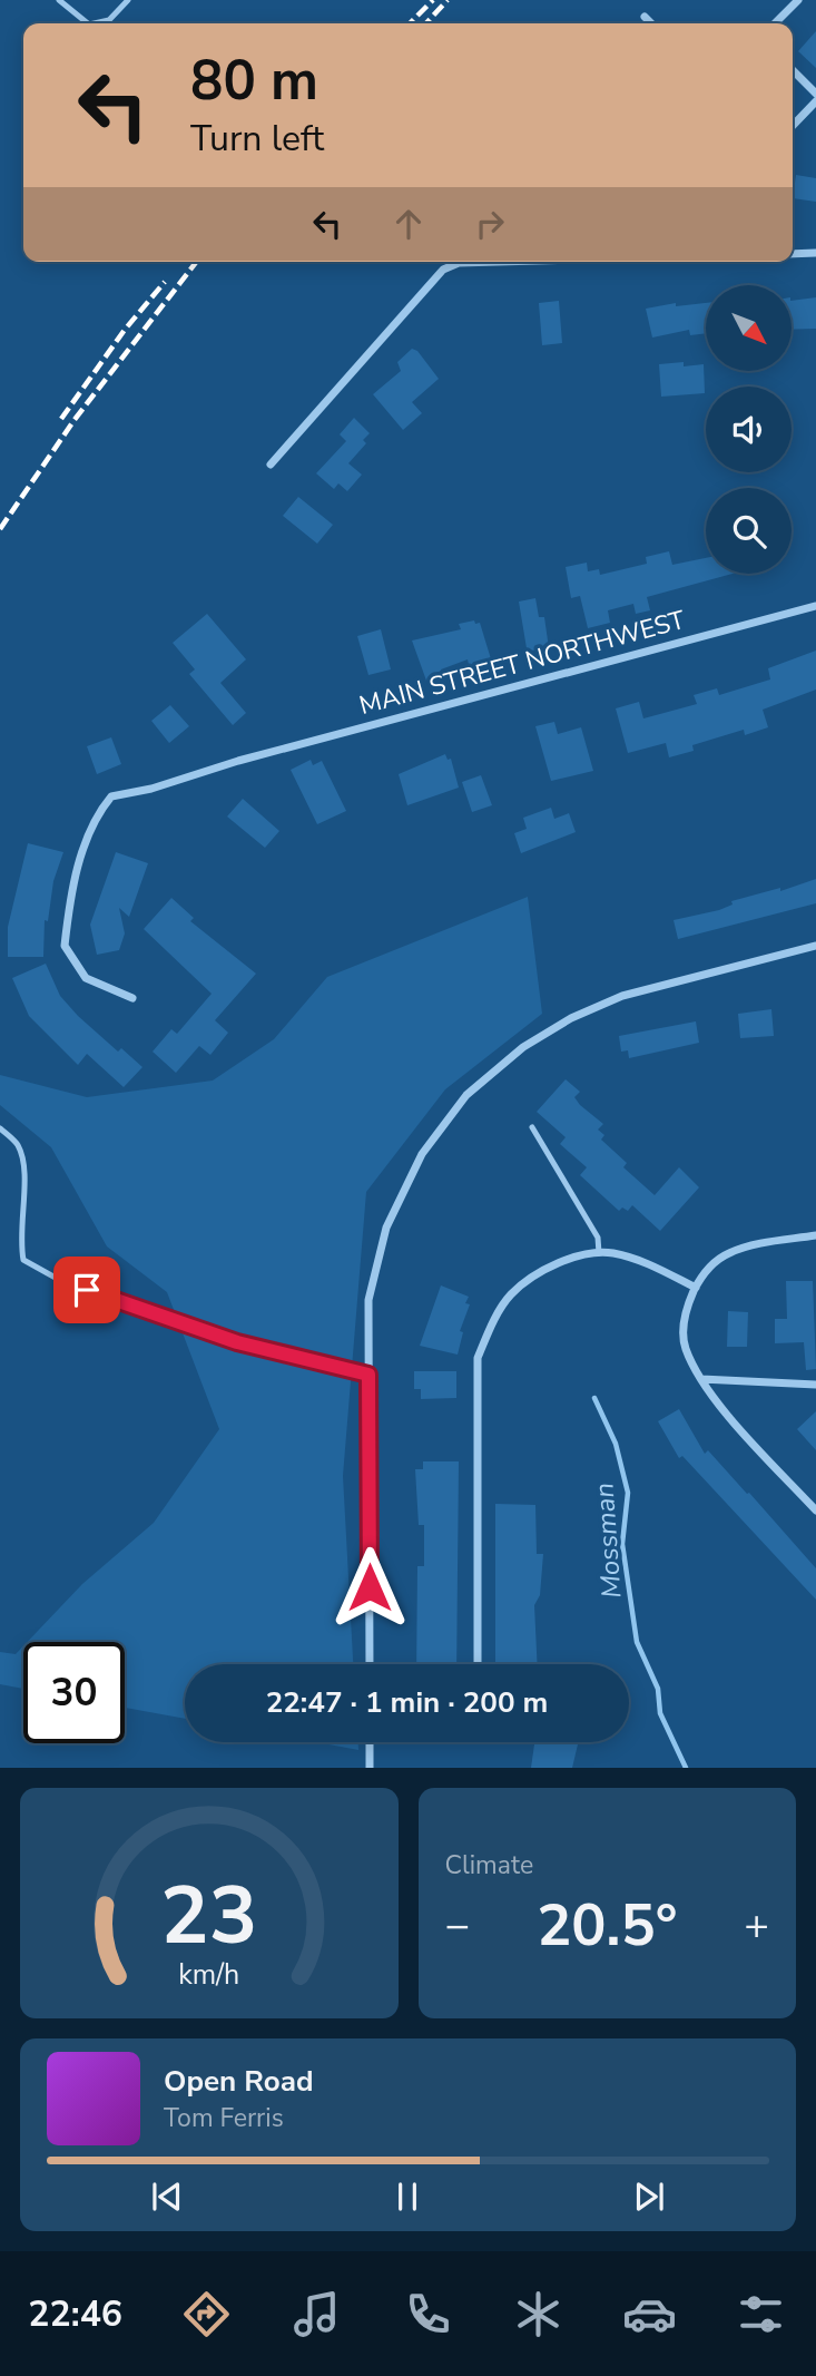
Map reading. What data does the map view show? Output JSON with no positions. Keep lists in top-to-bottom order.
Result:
{
  "streets": {
    "street": ["MAIN STREET NORTHWEST"]
  },
  "water": ["Mossman"],
  "north": "bottom right",
  "page": {
    "turn": ["80 m", "Turn left"],
    "limit": "30",
    "trip": "22:47 · 1 min · 200 m",
    "tile": "Climate",
    "heat": ["−", "20.5°", "+"],
    "song": ["Open Road", "Tom Ferris"],
    "tabs": "22:46",
    "gauge": ["23", "km/h"]
  }
}
